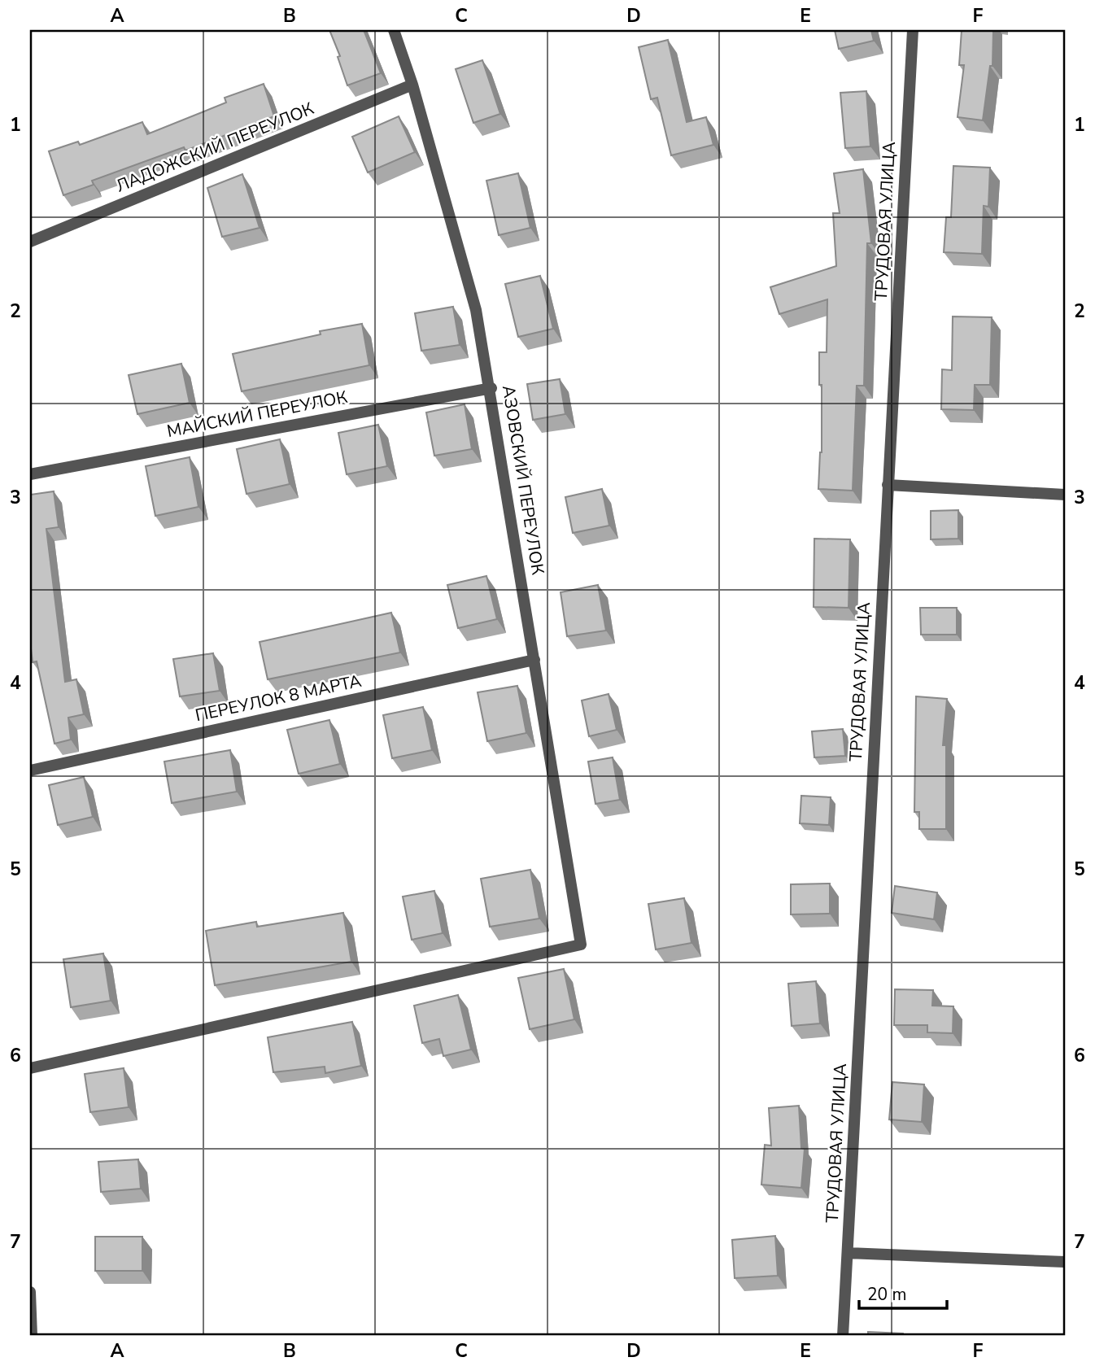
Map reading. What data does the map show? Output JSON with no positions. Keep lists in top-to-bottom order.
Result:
{
  "streets": {
    "street": [
      "ЛАДОЖСКИЙ ПЕРЕУЛОК",
      "ТРУДОВАЯ УЛИЦА",
      "МАЙСКИЙ ПЕРЕУЛОК",
      "АЗОВСКИЙ ПЕРЕУЛОК",
      "ПЕРЕУЛОК 8 МАРТА"
    ]
  },
  "crossings": [
    ["ЛАДОЖСКИЙ ПЕРЕУЛОК", "АЗОВСКИЙ ПЕРЕУЛОК"],
    ["МАЙСКИЙ ПЕРЕУЛОК", "АЗОВСКИЙ ПЕРЕУЛОК"],
    ["АЗОВСКИЙ ПЕРЕУЛОК", "ПЕРЕУЛОК 8 МАРТА"]
  ],
  "scale_bar": "20 m",
  "grid": {
    "columns": [
      "A",
      "B",
      "C",
      "D",
      "E",
      "F"
    ],
    "rows": [
      "1",
      "2",
      "3",
      "4",
      "5",
      "6",
      "7"
    ]
  }
}
